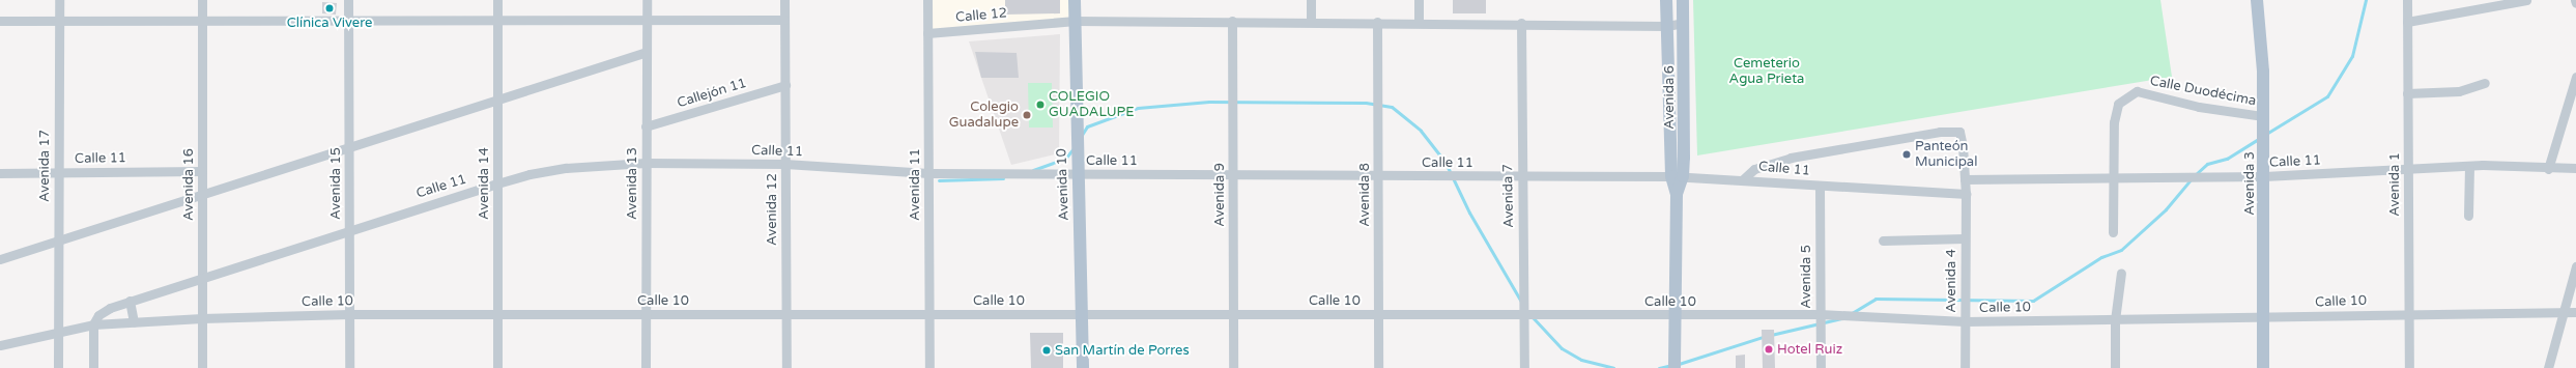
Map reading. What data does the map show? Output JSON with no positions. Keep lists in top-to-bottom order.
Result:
{
  "streets": {
    "main road": ["Avenida 6", "Avenida 3", "Avenida 10"],
    "street": [
      "Calle 12",
      "Calle Duodécima",
      "Callejón 11",
      "Calle 11",
      "Avenida 17",
      "Avenida 15",
      "Avenida 14",
      "Avenida 13",
      "Avenida 16",
      "Avenida 11",
      "Avenida 1",
      "Avenida 9",
      "Avenida 8",
      "Avenida 7",
      "Avenida 12",
      "Avenida 5",
      "Avenida 4",
      "Calle 10"
    ]
  },
  "crossings": [
    ["Calle 12", "Avenida 6"],
    ["Calle 12", "Avenida 11"],
    ["Calle 12", "Avenida 10"],
    ["Calle 12", "Avenida 9"],
    ["Calle 12", "Avenida 8"],
    ["Calle 12", "Avenida 7"],
    ["Calle Duodécima", "Calle 11"],
    ["Calle Duodécima", "Avenida 3"],
    ["Callejón 11", "Avenida 13"],
    ["Callejón 11", "Avenida 12"],
    ["Avenida 6", "Calle 11"],
    ["Avenida 6", "Calle 10"],
    ["Calle 11", "Avenida 17"],
    ["Calle 11", "Avenida 15"],
    ["Calle 11", "Avenida 14"],
    ["Calle 11", "Avenida 13"],
    ["Calle 11", "Avenida 3"],
    ["Calle 11", "Avenida 16"],
    ["Calle 11", "Avenida 11"],
    ["Calle 11", "Avenida 10"],
    ["Calle 11", "Avenida 1"],
    ["Calle 11", "Avenida 9"],
    ["Calle 11", "Avenida 8"],
    ["Calle 11", "Avenida 7"],
    ["Calle 11", "Avenida 12"],
    ["Calle 11", "Avenida 5"],
    ["Calle 11", "Avenida 4"],
    ["Avenida 17", "Calle 10"],
    ["Avenida 15", "Calle 10"],
    ["Avenida 14", "Calle 10"],
    ["Avenida 13", "Calle 10"],
    ["Avenida 3", "Calle 10"],
    ["Avenida 16", "Calle 10"],
    ["Avenida 11", "Calle 10"],
    ["Avenida 10", "Calle 10"],
    ["Avenida 1", "Calle 10"],
    ["Avenida 9", "Calle 10"],
    ["Avenida 8", "Calle 10"],
    ["Avenida 7", "Calle 10"],
    ["Avenida 12", "Calle 10"],
    ["Avenida 5", "Calle 10"],
    ["Avenida 4", "Calle 10"]
  ],
  "parks": ["Cemeterio Agua Prieta"],
  "places": [
    "Clínica Vivere",
    "COLEGIO GUADALUPE",
    "Colegio Guadalupe",
    "Panteón Municipal",
    "Hotel Ruiz",
    "San Martín de Porres"
  ]
}
